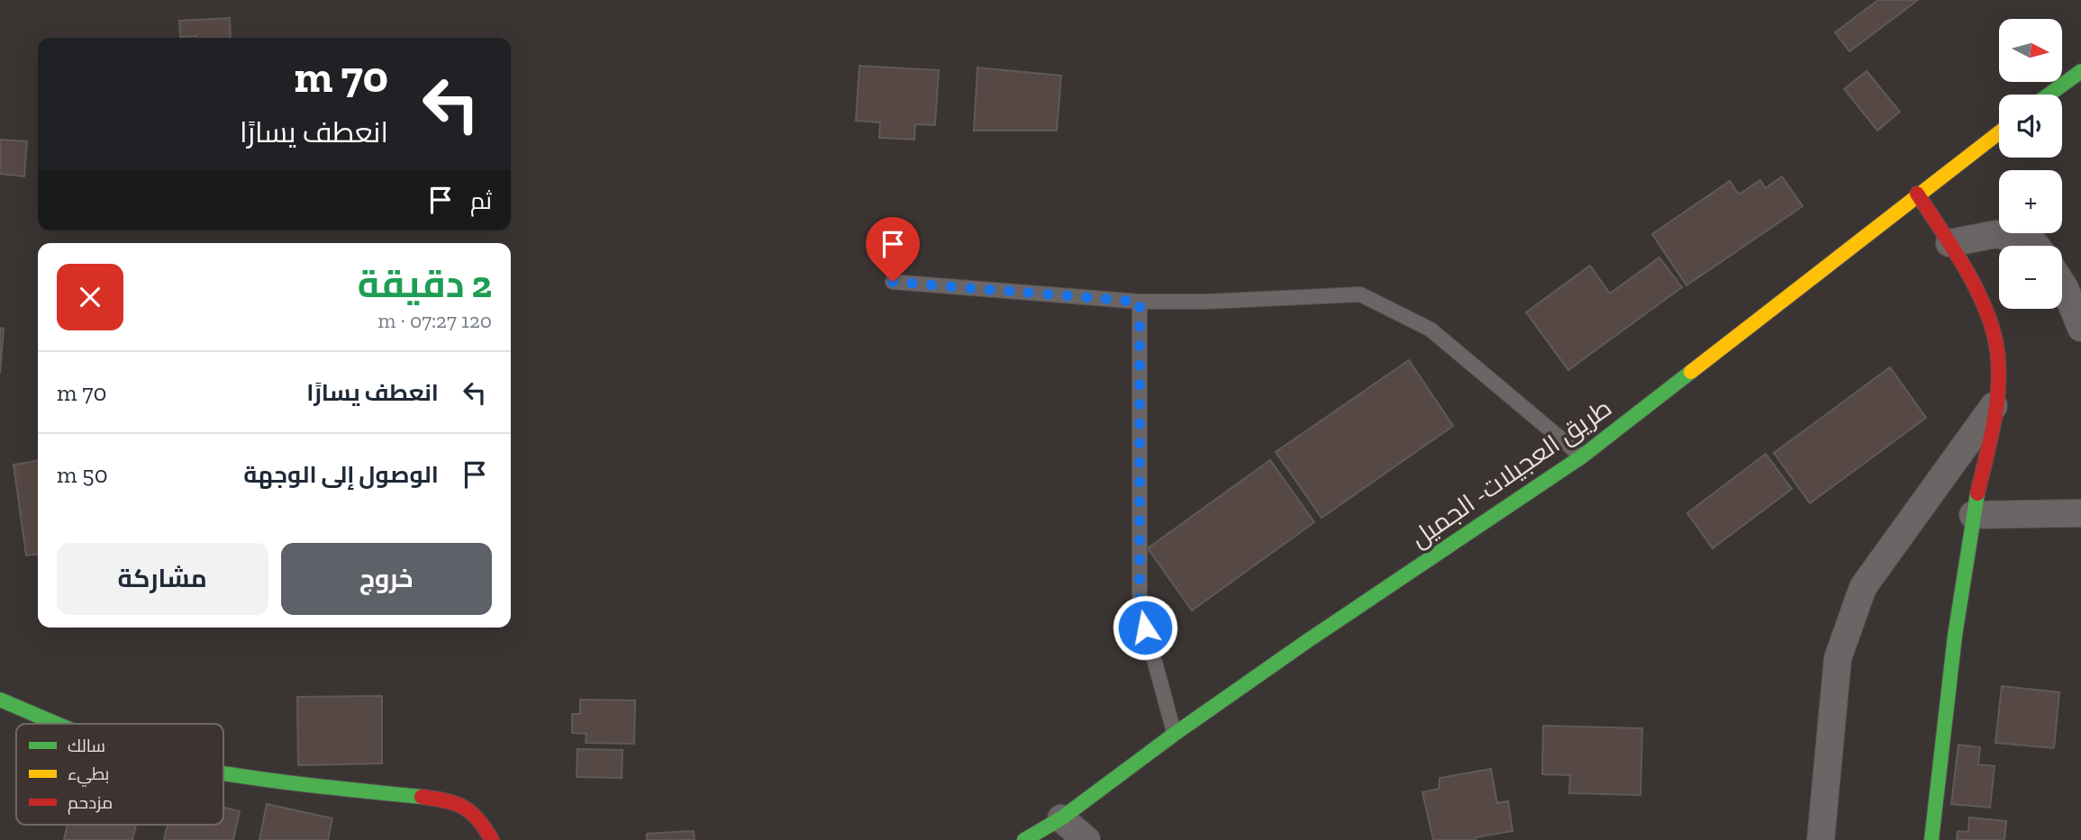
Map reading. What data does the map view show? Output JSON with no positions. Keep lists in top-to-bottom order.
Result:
{
  "streets": {
    "main road": ["طريق العجيلات- الجميل"]
  },
  "legend": ["سالك", "بطيء", "مزدحم"],
  "north": "right",
  "page": {
    "map_buttons": ["+", "−"],
    "turn": ["70 m", "انعطف يسارًا"],
    "then": "ثم",
    "heading": ["2 دقيقة", "120 m · 07:27"],
    "list": [
      {
        "name": "انعطف يسارًا",
        "value": "70 m"
      },
      {
        "name": "الوصول إلى الوجهة",
        "value": "50 m"
      }
    ],
    "buttons": ["خروج", "مشاركة"]
  }
}
